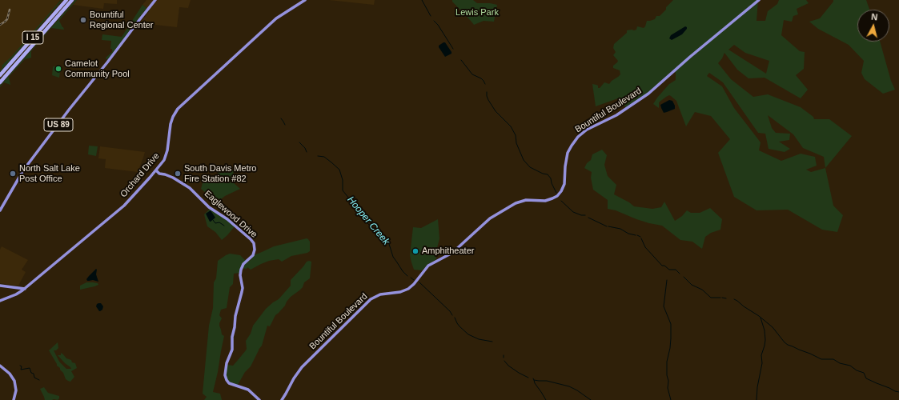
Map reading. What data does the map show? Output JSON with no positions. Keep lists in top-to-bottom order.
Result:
{
  "streets": {
    "highway": ["I 15"],
    "main road": [
      "Bountiful Boulevard",
      "US 89",
      "Orchard Drive",
      "Eaglewood Drive"
    ]
  },
  "crossings": [
    ["Orchard Drive", "Eaglewood Drive"]
  ],
  "water": ["Hooper Creek"],
  "parks": ["Lewis Park"],
  "places": [
    "Bountiful Regional Center",
    "Camelot Community Pool",
    "North Salt Lake Post Office",
    "South Davis Metro Fire Station #82",
    "Amphitheater"
  ],
  "north": "top"
}
